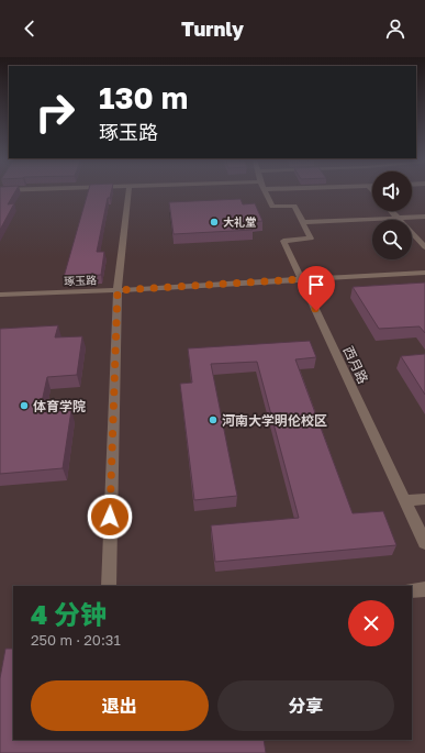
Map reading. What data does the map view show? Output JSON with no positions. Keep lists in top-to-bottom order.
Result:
{
  "streets": {
    "lane": ["琢玉路", "西月路"]
  },
  "crossings": [
    ["琢玉路", "西月路"]
  ],
  "places": ["大礼堂", "体育学院", "河南大学明伦校区"],
  "page": {
    "header": "Turnly",
    "turn": ["130 m", "琢玉路"],
    "heading": ["4 分钟", "250 m · 20:31"],
    "buttons": ["退出", "分享"]
  }
}
